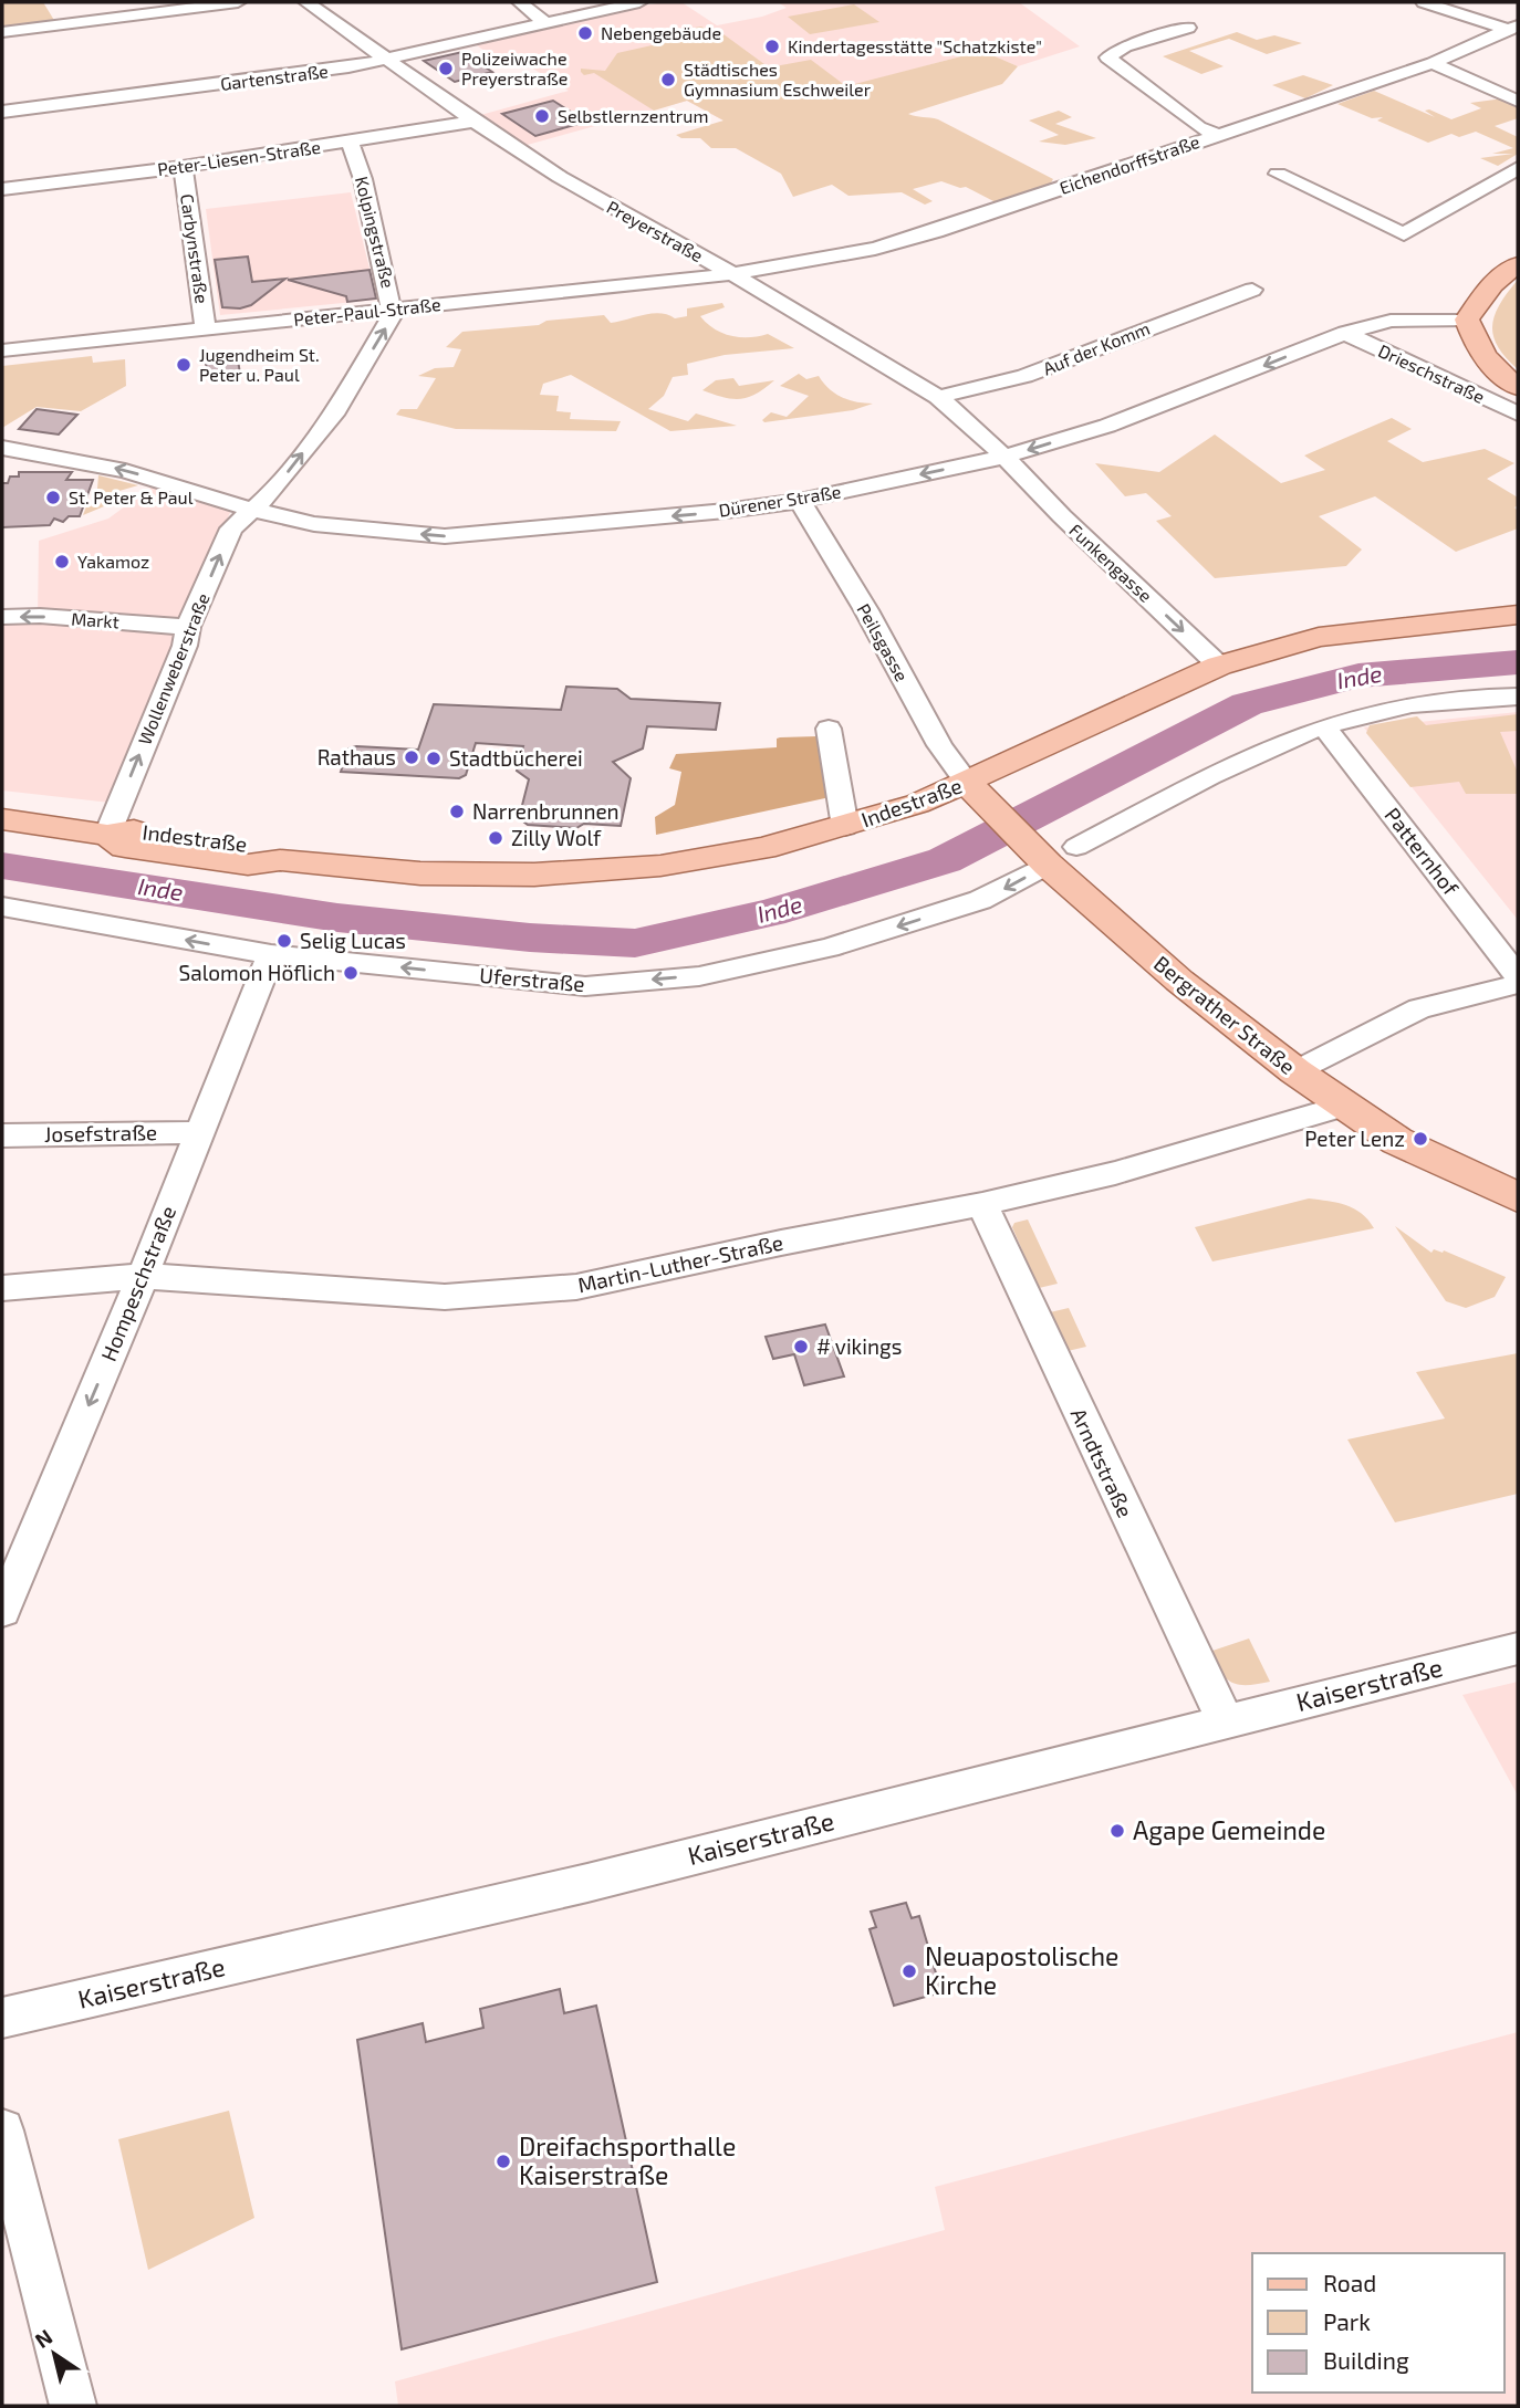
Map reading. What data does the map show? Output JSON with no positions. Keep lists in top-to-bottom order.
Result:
{
  "streets": {
    "main road": ["Indestraße", "Bergrather Straße"],
    "street": [
      "Gartenstraße",
      "Peter-Liesen-Straße",
      "Eichendorffstraße",
      "Preyerstraße",
      "Kolpingstraße",
      "Carbynstraße",
      "Peter-Paul-Straße",
      "Auf der Komm",
      "Drieschstraße",
      "Dürener Straße",
      "Funkengasse",
      "Markt",
      "Peilsgasse",
      "Wollenweberstraße",
      "Patternhof",
      "Uferstraße",
      "Josefstraße",
      "Martin-Luther-Straße",
      "Hompeschstraße",
      "Arndtstraße",
      "Kaiserstraße"
    ]
  },
  "crossings": [
    ["Gartenstraße", "Preyerstraße"],
    ["Peter-Liesen-Straße", "Preyerstraße"],
    ["Peter-Liesen-Straße", "Kolpingstraße"],
    ["Peter-Liesen-Straße", "Carbynstraße"],
    ["Eichendorffstraße", "Preyerstraße"],
    ["Eichendorffstraße", "Peter-Paul-Straße"],
    ["Preyerstraße", "Peter-Paul-Straße"],
    ["Preyerstraße", "Auf der Komm"],
    ["Preyerstraße", "Dürener Straße"],
    ["Preyerstraße", "Funkengasse"],
    ["Kolpingstraße", "Peter-Paul-Straße"],
    ["Kolpingstraße", "Dürener Straße"],
    ["Kolpingstraße", "Wollenweberstraße"],
    ["Carbynstraße", "Peter-Paul-Straße"],
    ["Drieschstraße", "Dürener Straße"],
    ["Dürener Straße", "Funkengasse"],
    ["Dürener Straße", "Peilsgasse"],
    ["Dürener Straße", "Wollenweberstraße"],
    ["Funkengasse", "Indestraße"],
    ["Markt", "Wollenweberstraße"],
    ["Peilsgasse", "Indestraße"],
    ["Peilsgasse", "Bergrather Straße"],
    ["Wollenweberstraße", "Indestraße"],
    ["Indestraße", "Bergrather Straße"],
    ["Uferstraße", "Bergrather Straße"],
    ["Uferstraße", "Hompeschstraße"],
    ["Bergrather Straße", "Martin-Luther-Straße"],
    ["Josefstraße", "Hompeschstraße"],
    ["Martin-Luther-Straße", "Hompeschstraße"],
    ["Martin-Luther-Straße", "Arndtstraße"],
    ["Arndtstraße", "Kaiserstraße"]
  ],
  "one_way": [
    "Kolpingstraße",
    "Dürener Straße",
    "Funkengasse",
    "Markt",
    "Wollenweberstraße",
    "Uferstraße",
    "Hompeschstraße"
  ],
  "water": ["Inde"],
  "places": [
    "Nebengebäude",
    "Kindertagesstätte \"Schatzkiste\"",
    "Polizeiwache Preyerstraße",
    "Städtisches Gymnasium Eschweiler",
    "Selbstlernzentrum",
    "Jugendheim St. Peter u. Paul",
    "St. Peter & Paul",
    "Yakamoz",
    "Rathaus",
    "Stadtbücherei",
    "Narrenbrunnen",
    "Zilly Wolf",
    "Selig Lucas",
    "Salomon Höflich",
    "Peter Lenz",
    "# vikings",
    "Agape Gemeinde",
    "Neuapostolische Kirche",
    "Dreifachsporthalle Kaiserstraße"
  ],
  "legend": ["Road", "Park", "Building"],
  "north": "top left"
}
